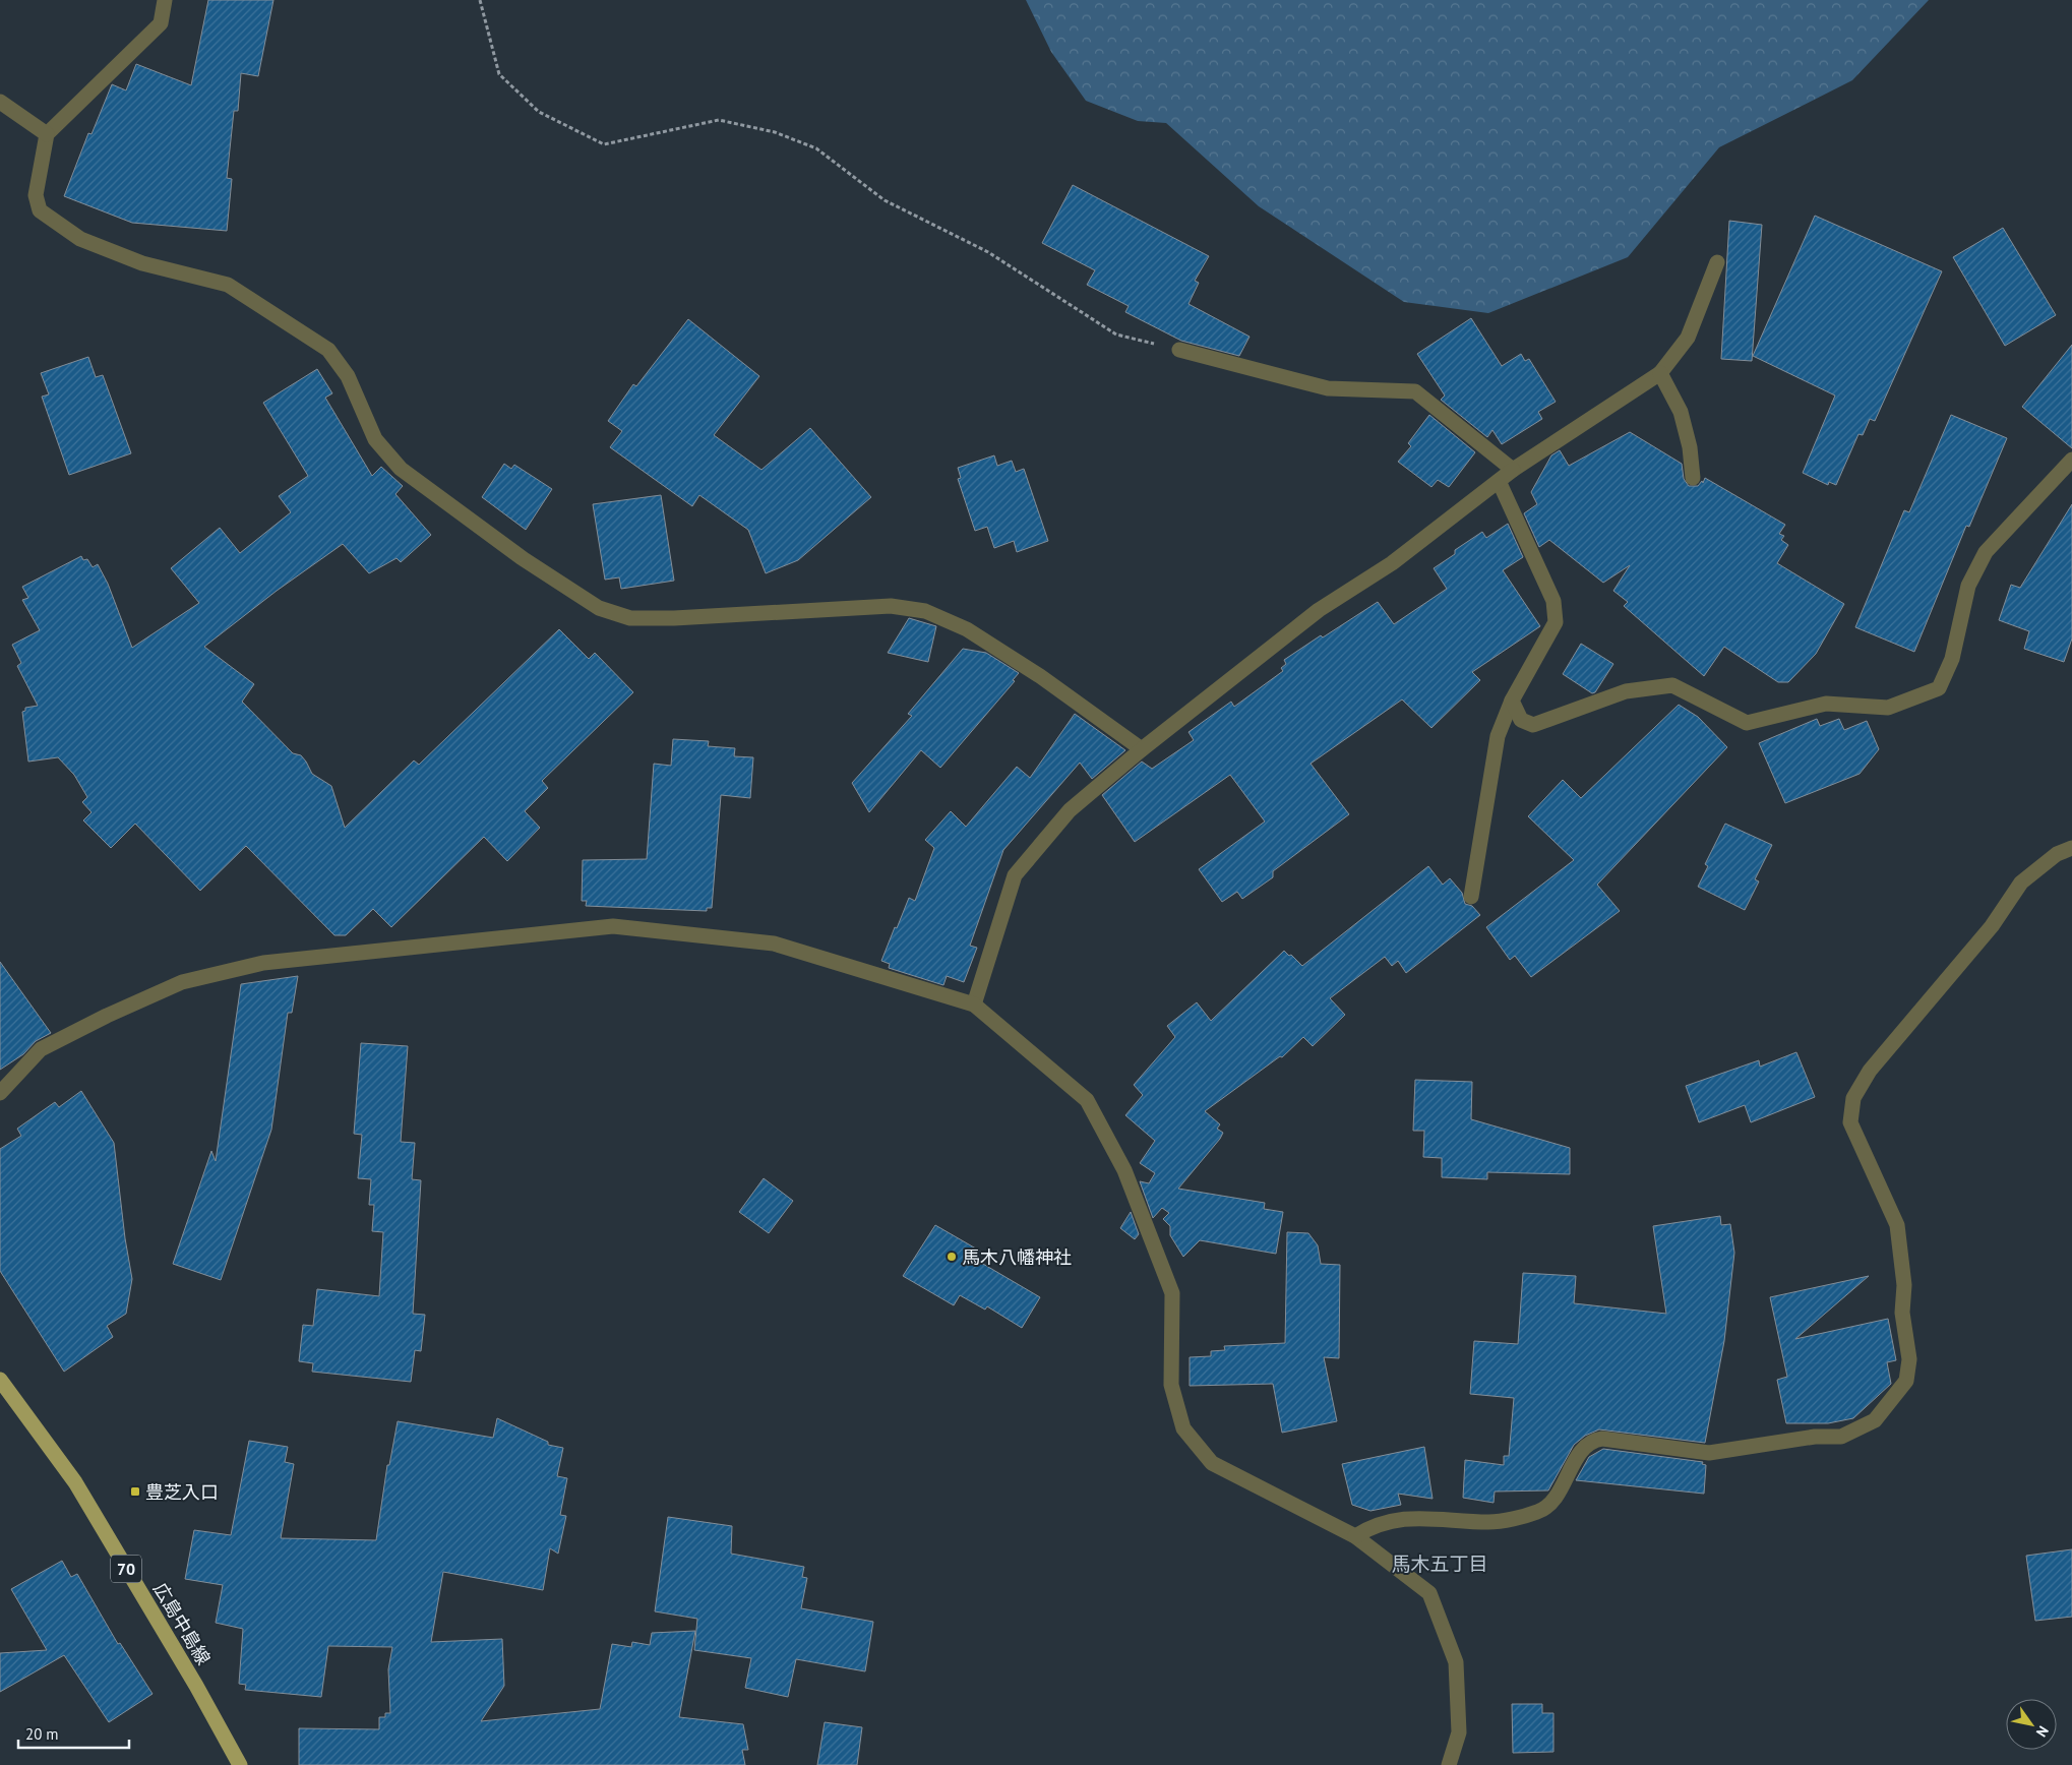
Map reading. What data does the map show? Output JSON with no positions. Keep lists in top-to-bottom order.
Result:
{
  "streets": {
    "main road": ["70", "広島中島線"]
  },
  "districts": ["馬木五丁目"],
  "places": {
    "other": ["馬木八幡神社"],
    "transit": ["豊芝入口"]
  },
  "scale_bar": "20 m",
  "north": "bottom right"
}
